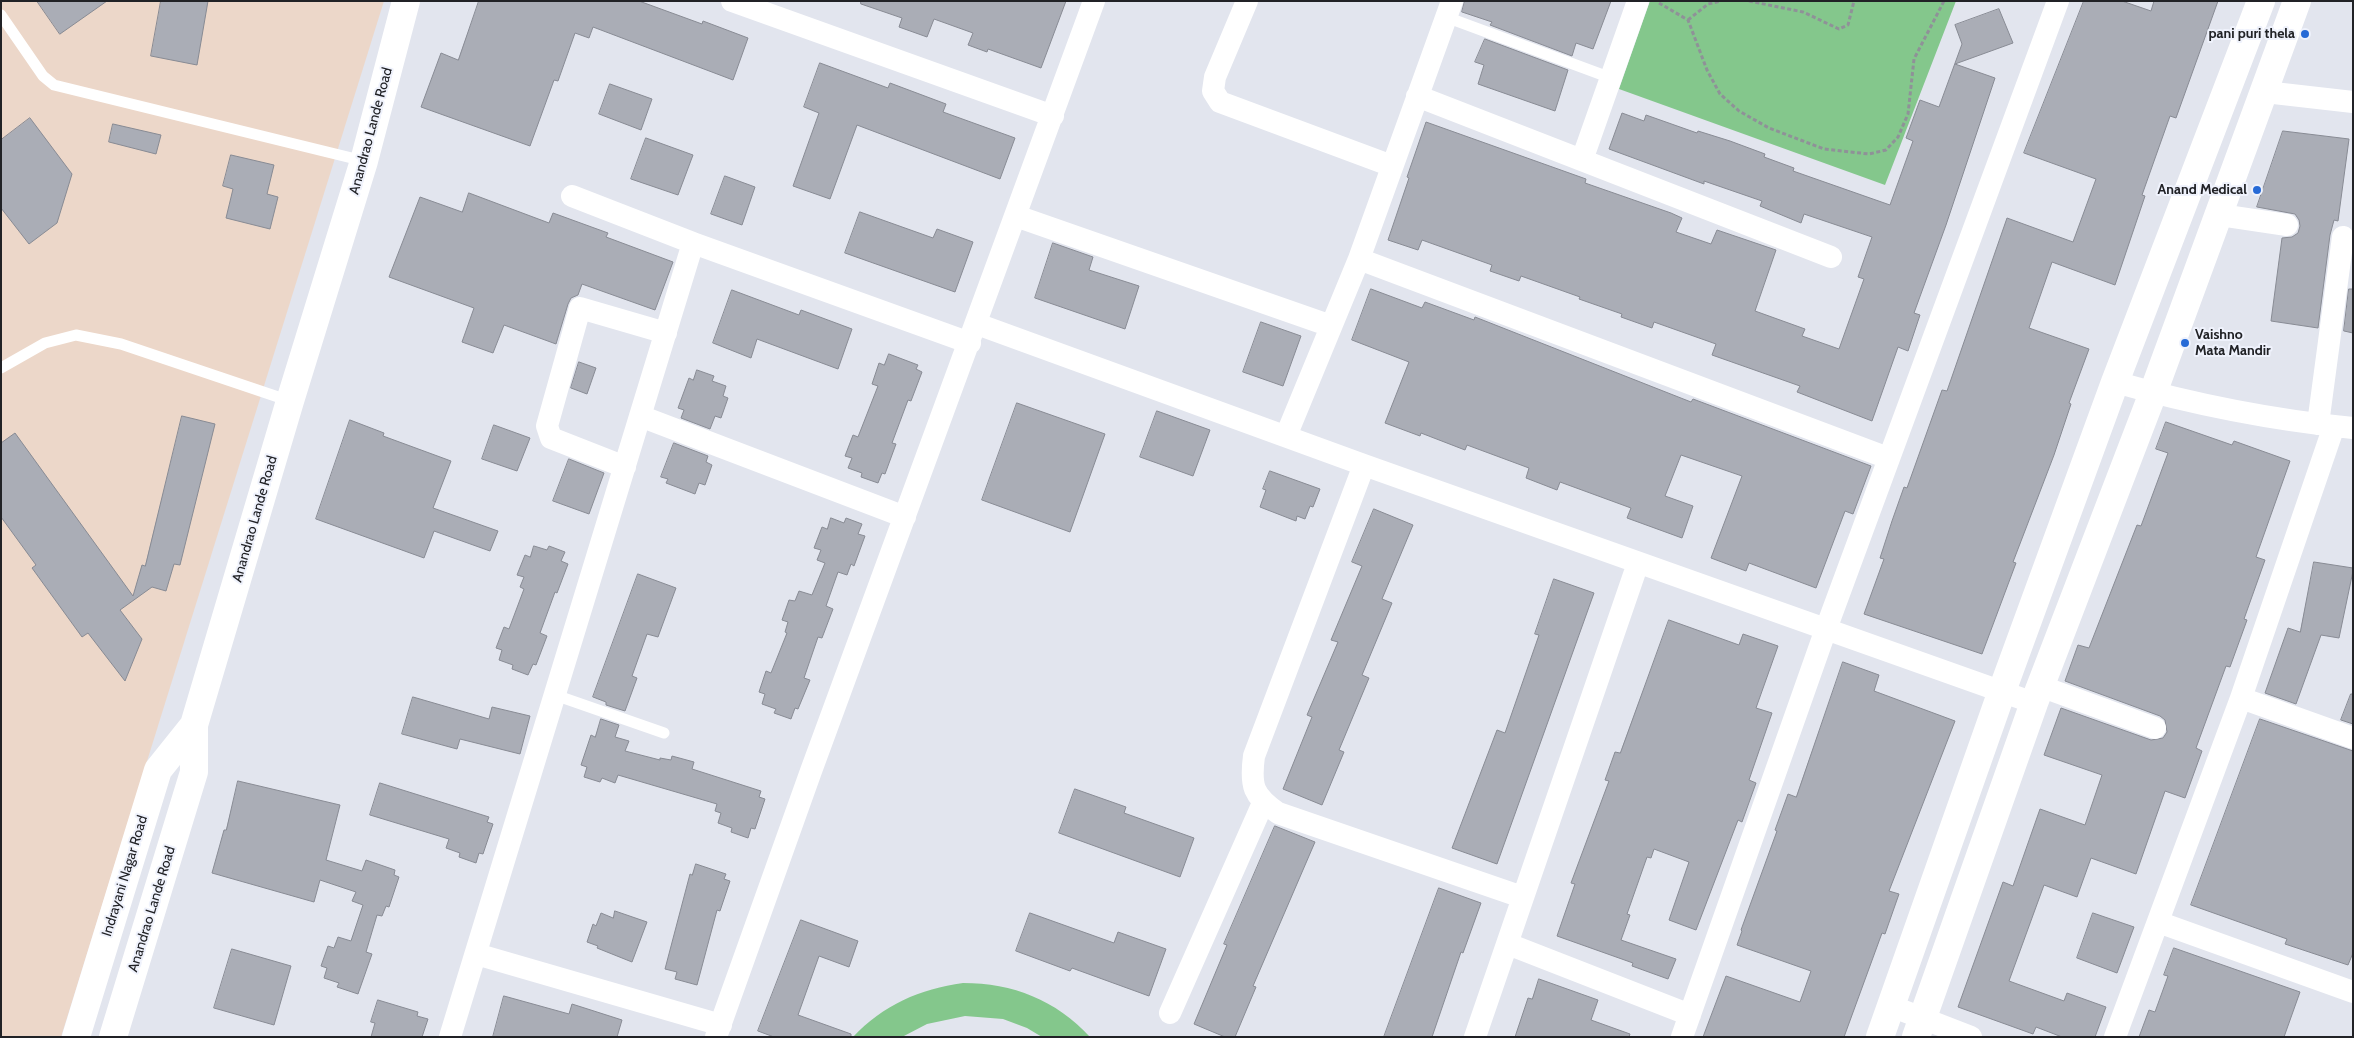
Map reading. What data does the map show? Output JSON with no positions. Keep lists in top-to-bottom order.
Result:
{
  "streets": {
    "main road": ["Anandrao Lande Road", "Indrayani Nagar Road"]
  },
  "crossings": [
    ["Anandrao Lande Road", "Indrayani Nagar Road"]
  ],
  "places": ["pani puri thela", "Anand Medical", "Vaishno Mata Mandir"]
}
